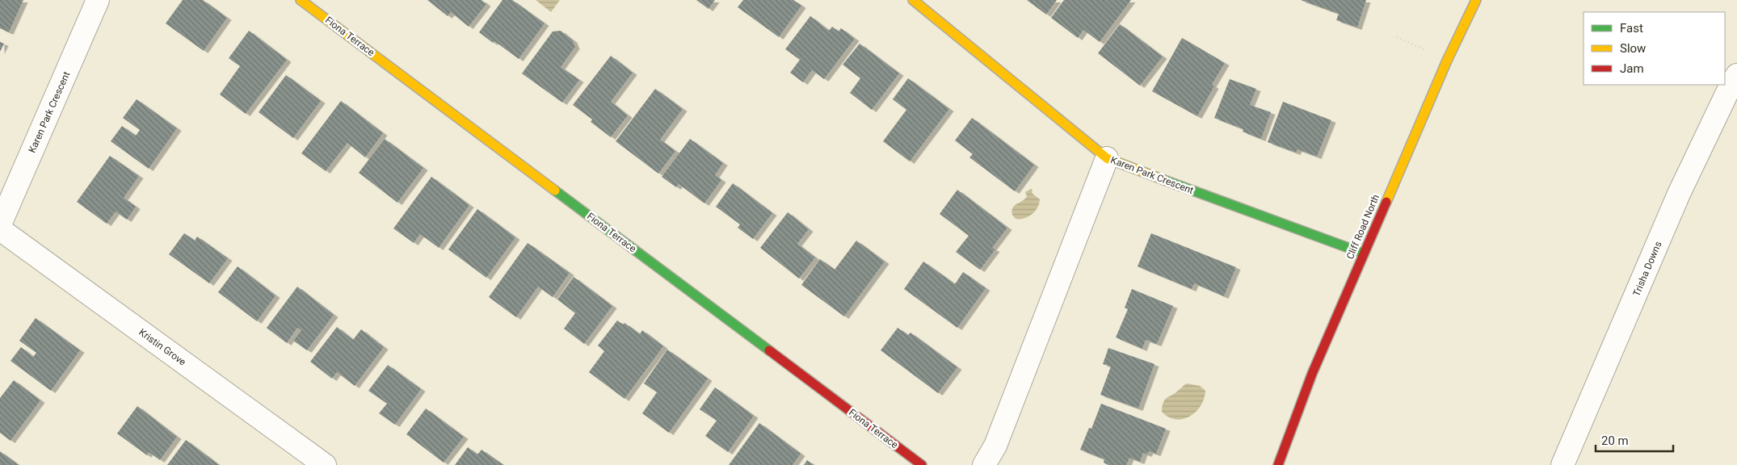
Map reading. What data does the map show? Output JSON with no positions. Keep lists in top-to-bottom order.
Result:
{
  "streets": {
    "street": [
      "Fiona Terrace",
      "Karen Park Crescent",
      "Cliff Road North",
      "Trisha Downs",
      "Kristin Grove"
    ]
  },
  "crossings": [
    ["Karen Park Crescent", "Cliff Road North"]
  ],
  "legend": ["Fast", "Slow", "Jam"],
  "scale_bar": "20 m"
}
